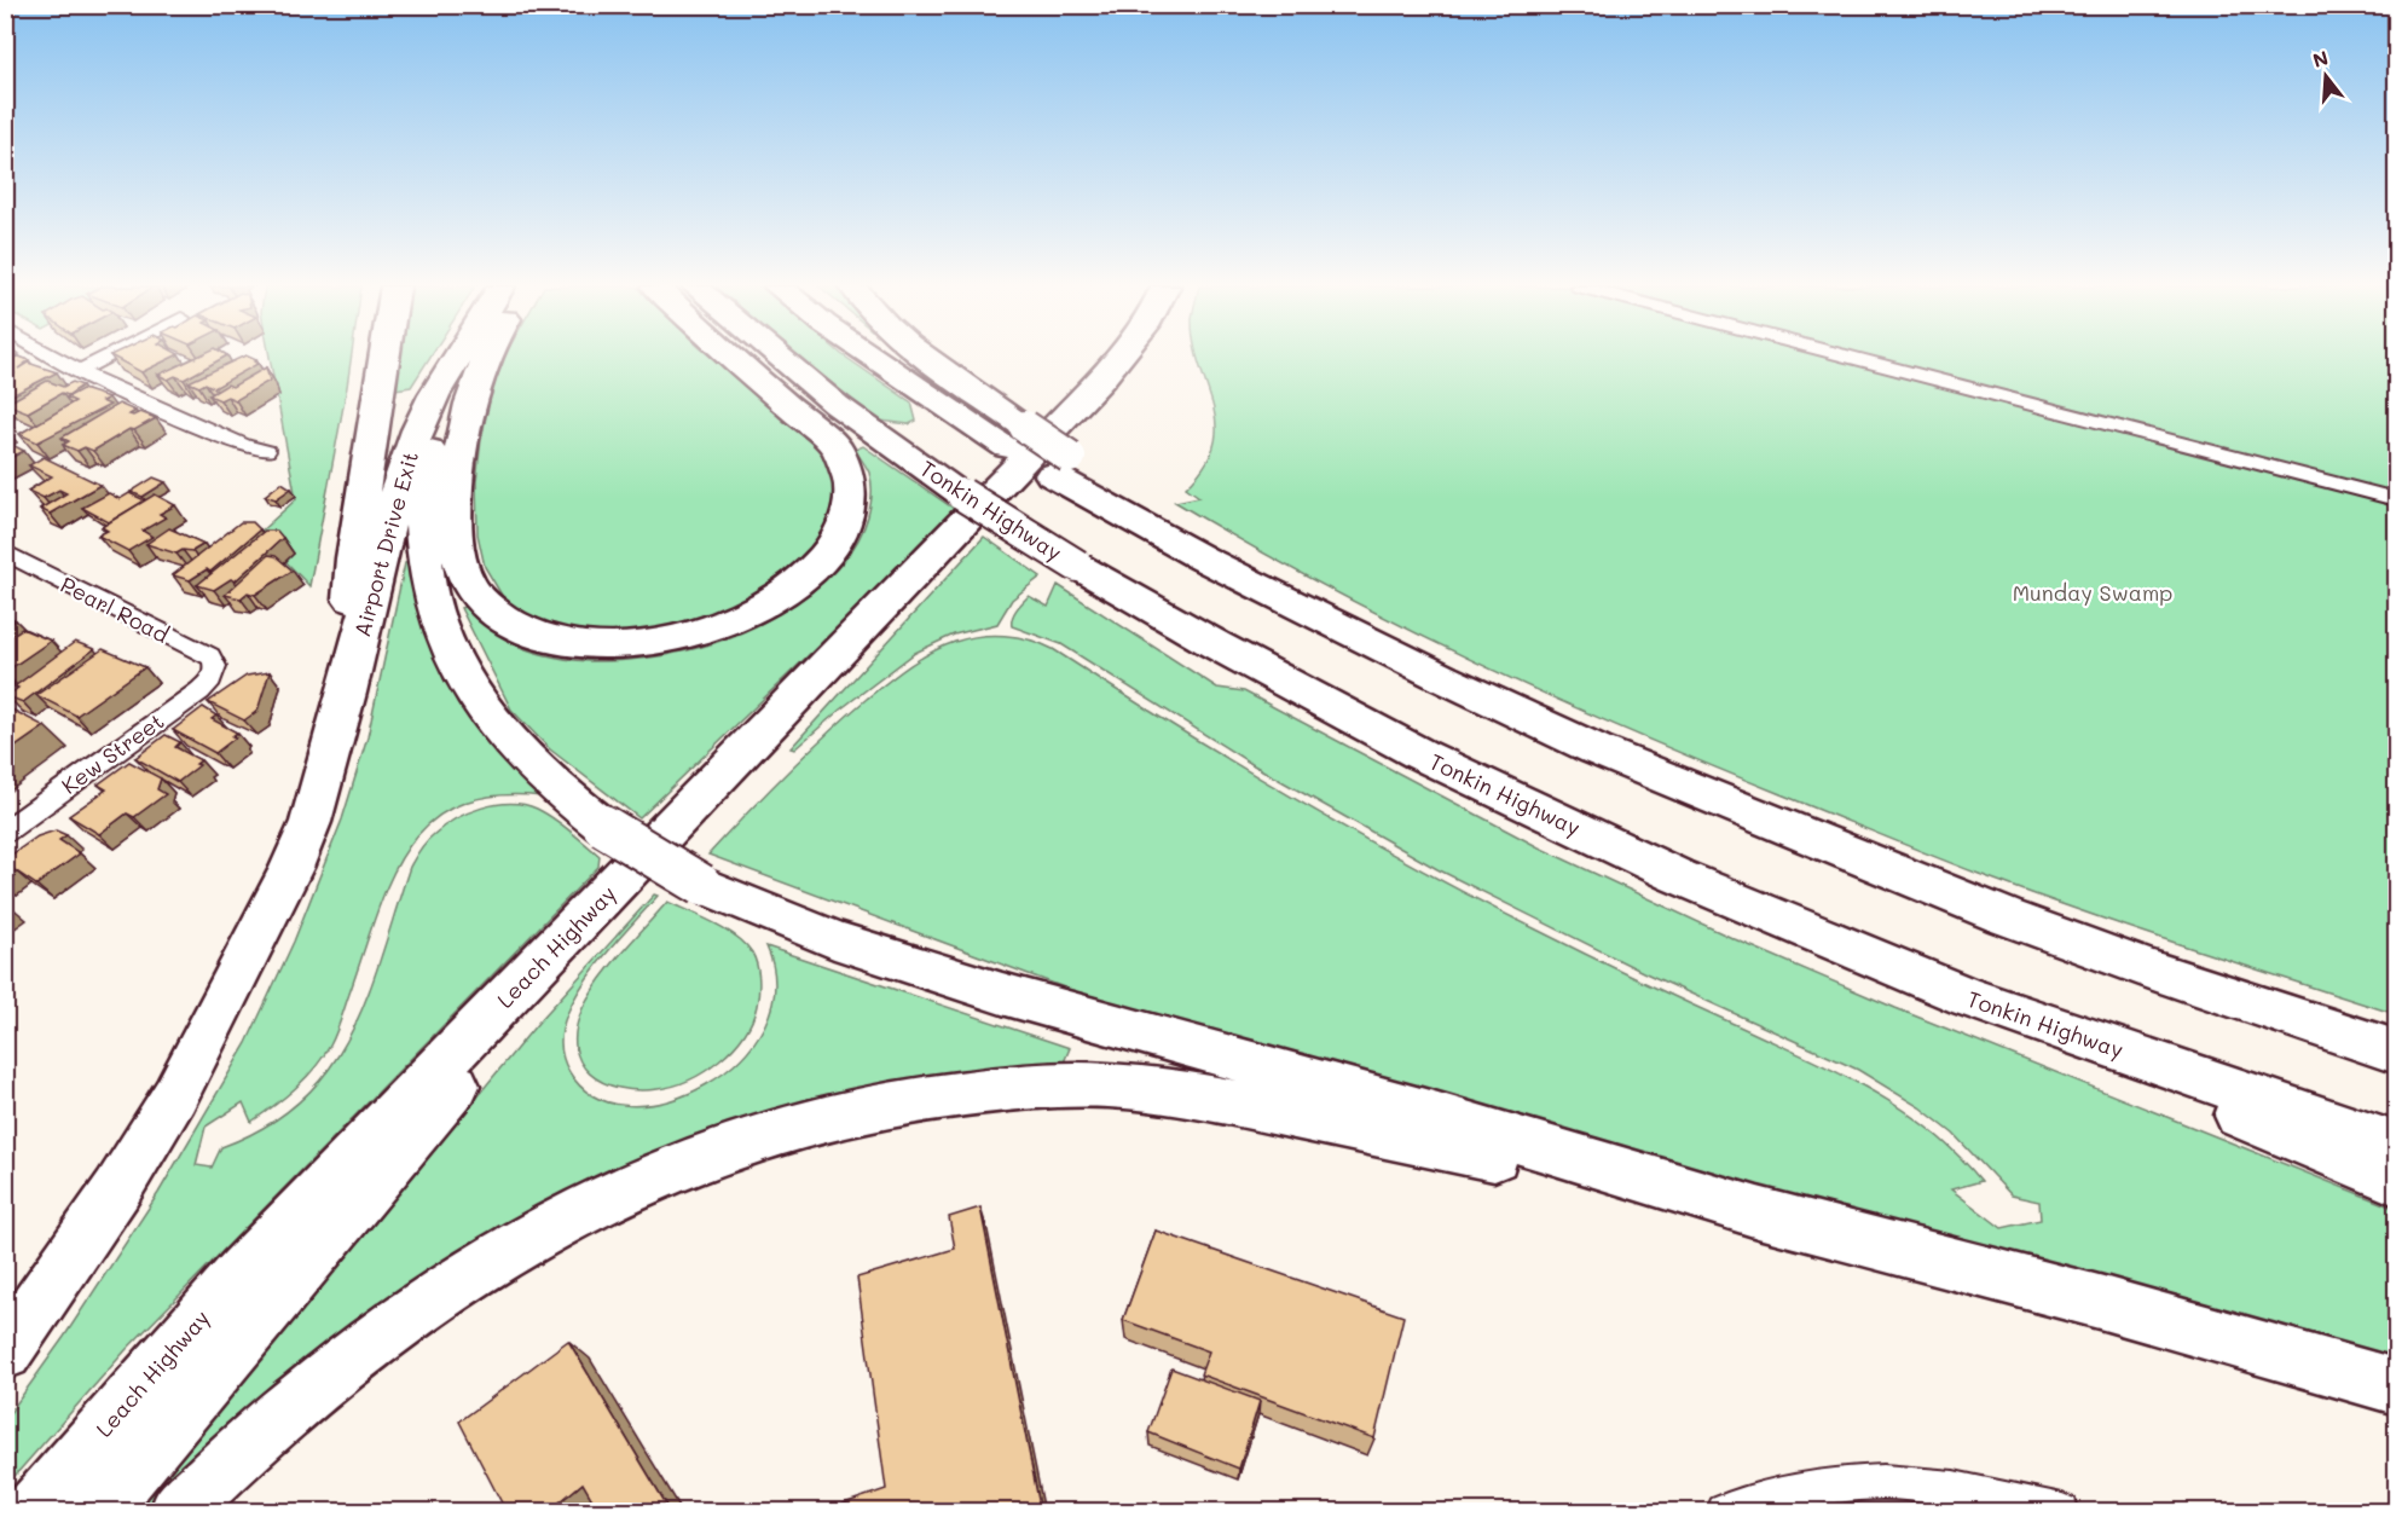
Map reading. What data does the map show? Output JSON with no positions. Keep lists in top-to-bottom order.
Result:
{
  "streets": {
    "highway": ["Tonkin Highway", "Airport Drive Exit", "Leach Highway"],
    "street": ["Pearl Road", "Kew Street"]
  },
  "crossings": [
    ["Pearl Road", "Kew Street"]
  ],
  "parks": ["Munday Swamp"],
  "north": "top"
}
